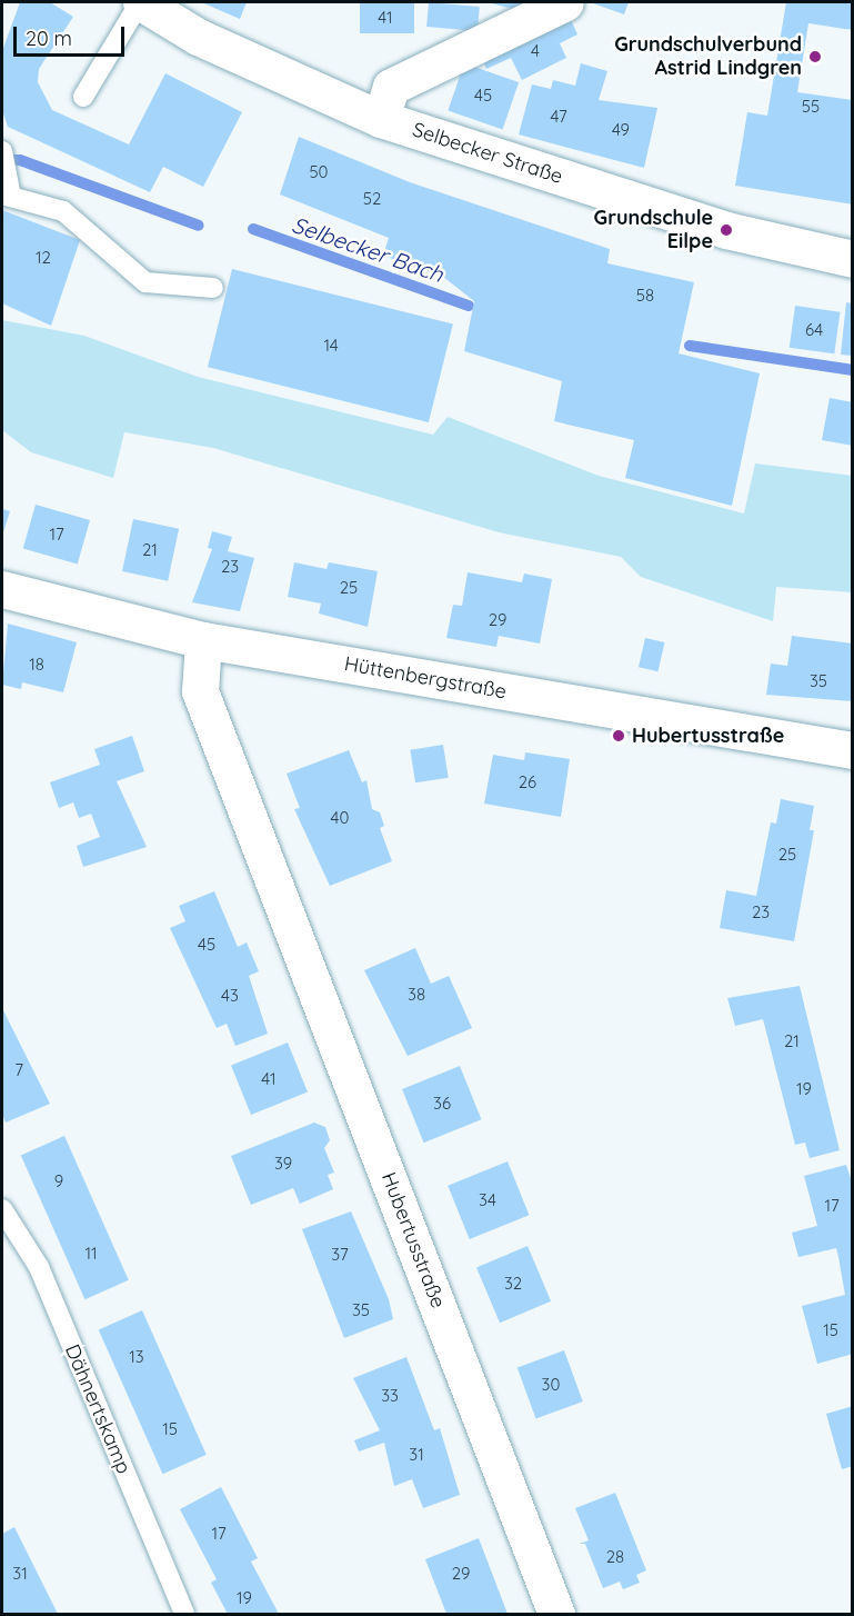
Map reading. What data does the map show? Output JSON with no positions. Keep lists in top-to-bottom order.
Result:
{
  "streets": {
    "street": ["Selbecker Straße", "Hüttenbergstraße", "Hubertusstraße"],
    "lane": ["Dähnertskamp"]
  },
  "crossings": [
    ["Hüttenbergstraße", "Hubertusstraße"]
  ],
  "water": ["Selbecker Bach"],
  "places": ["Grundschulverbund Astrid Lindgren", "Grundschule Eilpe", "Hubertusstraße"],
  "house_numbers": [
    "41",
    "4",
    "45",
    "55",
    "47",
    "49",
    "50",
    "52",
    "12",
    "58",
    "64",
    "14",
    "17",
    "21",
    "23",
    "25",
    "29",
    "18",
    "35",
    "26",
    "40",
    "25",
    "23",
    "45",
    "38",
    "43",
    "21",
    "7",
    "41",
    "19",
    "36",
    "39",
    "9",
    "34",
    "17",
    "11",
    "37",
    "32",
    "35",
    "15",
    "13",
    "30",
    "33",
    "15",
    "31",
    "17",
    "28",
    "31",
    "29",
    "19"
  ],
  "scale_bar": "20 m"
}
